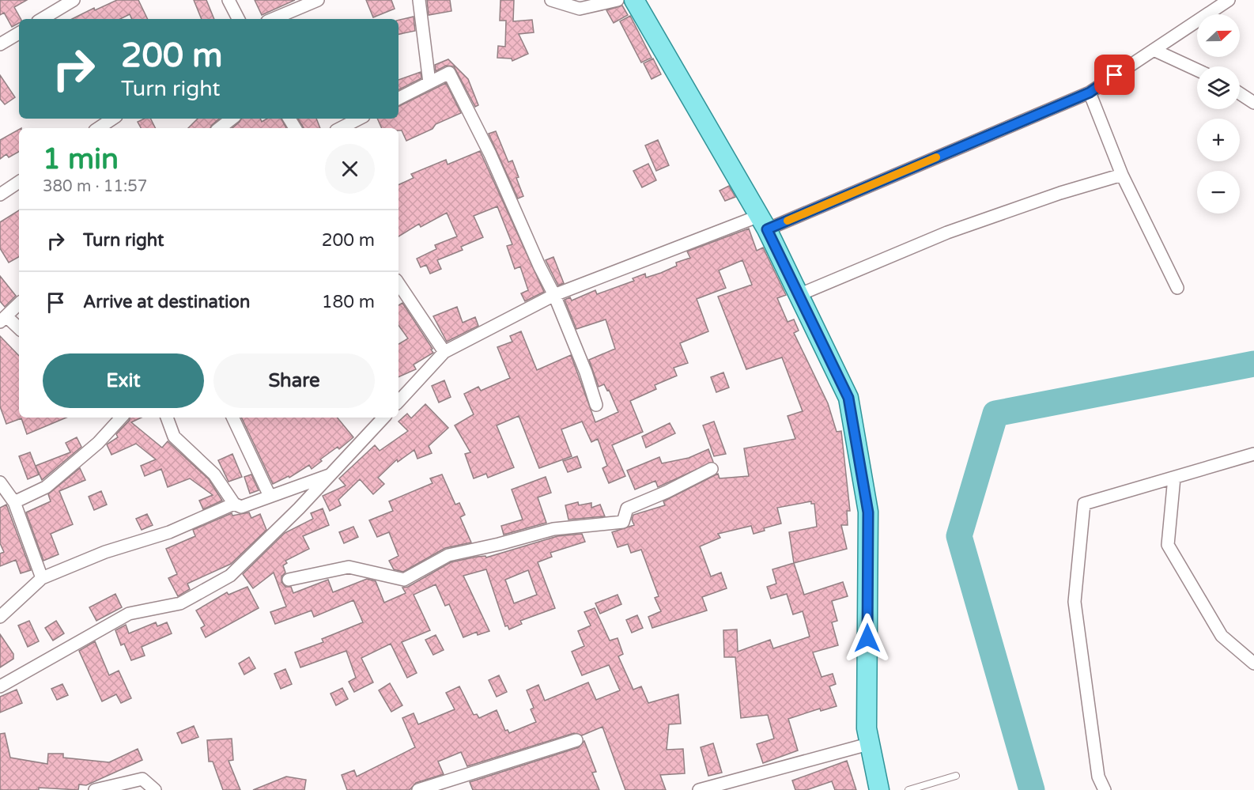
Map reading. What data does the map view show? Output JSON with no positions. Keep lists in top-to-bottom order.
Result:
{
  "north": "right",
  "page": {
    "map_buttons": ["+", "−"],
    "turn": ["200 m", "Turn right"],
    "heading": ["1 min", "380 m · 11:57"],
    "list": [
      {
        "name": "Turn right",
        "value": "200 m"
      },
      {
        "name": "Arrive at destination",
        "value": "180 m"
      }
    ],
    "buttons": ["Exit", "Share"]
  }
}
